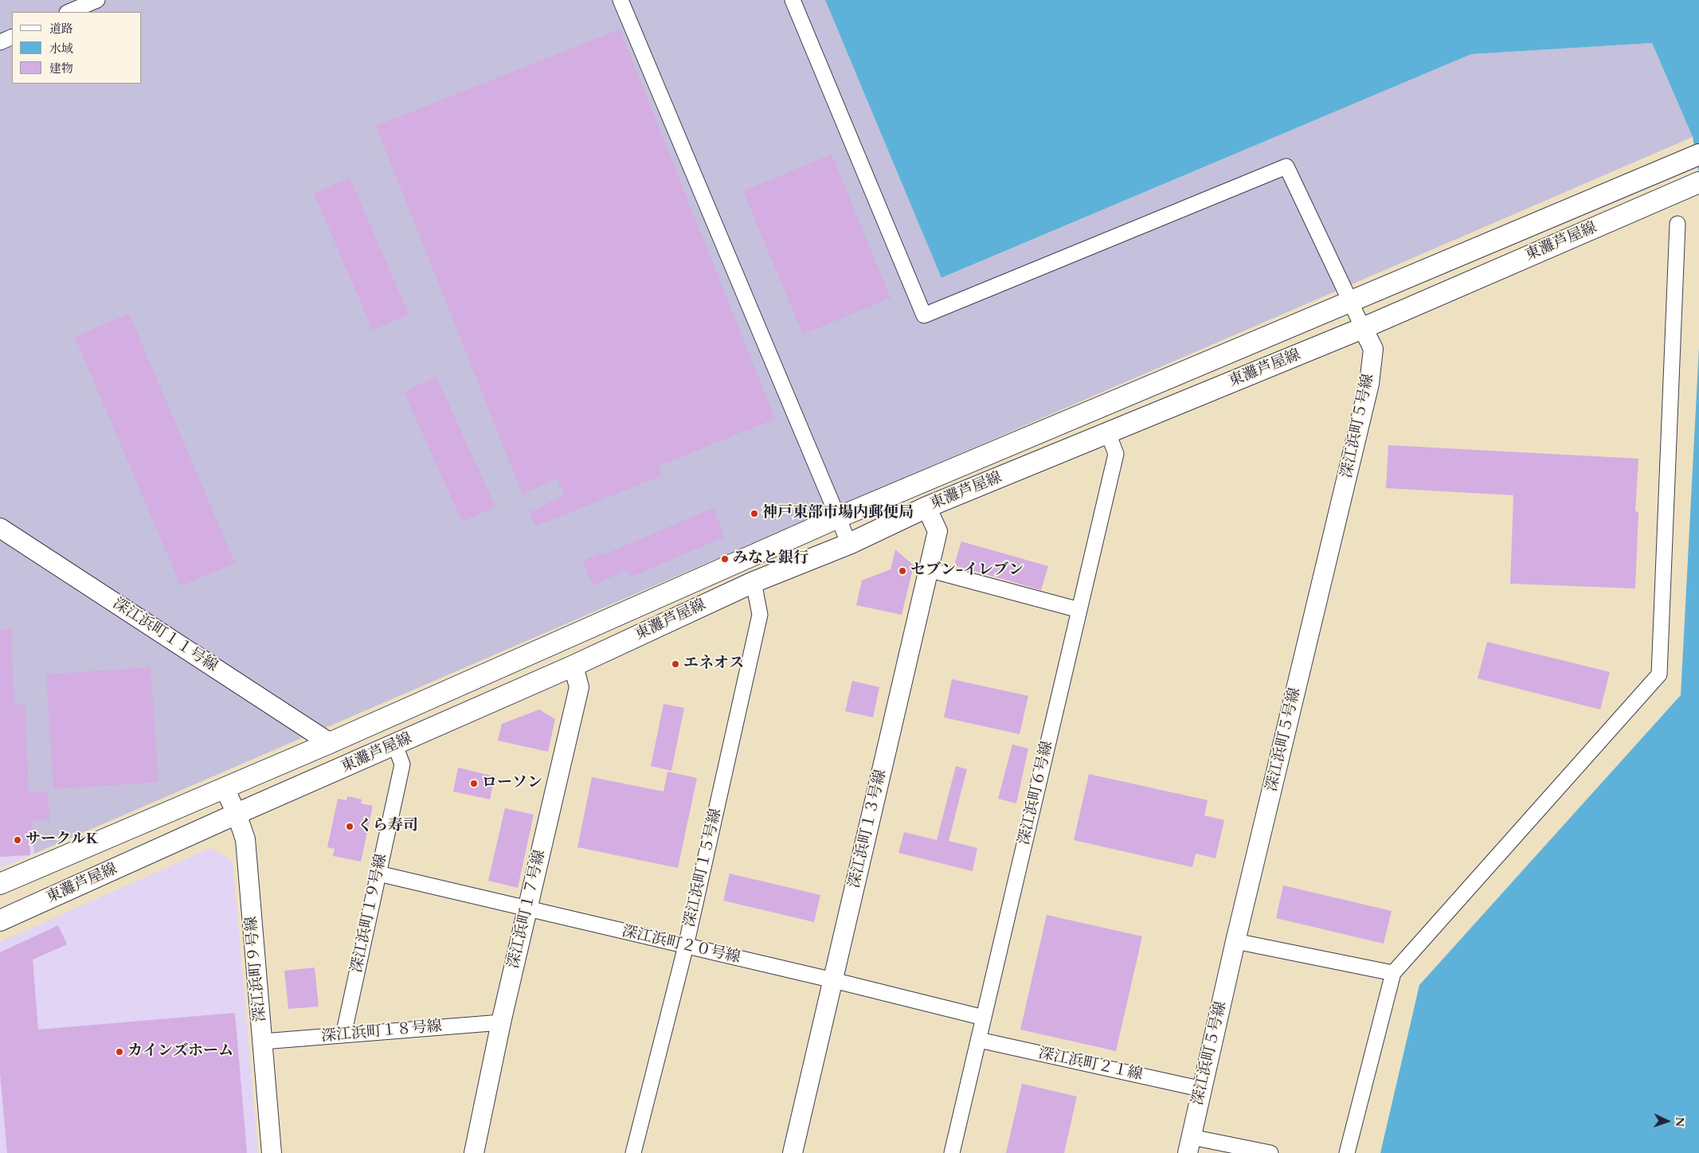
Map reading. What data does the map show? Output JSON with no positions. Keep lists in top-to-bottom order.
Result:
{
  "streets": {
    "main road": ["東灘芦屋線"],
    "street": [
      "深江浜町５号線",
      "深江浜町１１号線",
      "深江浜町６号線",
      "深江浜町１３号線",
      "深江浜町１５号線",
      "深江浜町１７号線",
      "深江浜町１９号線",
      "深江浜町２０号線",
      "深江浜町９号線",
      "深江浜町１８号線",
      "深江浜町２１線"
    ]
  },
  "crossings": [
    ["東灘芦屋線", "深江浜町５号線"],
    ["東灘芦屋線", "深江浜町１１号線"],
    ["東灘芦屋線", "深江浜町６号線"],
    ["東灘芦屋線", "深江浜町１３号線"],
    ["東灘芦屋線", "深江浜町１５号線"],
    ["東灘芦屋線", "深江浜町１７号線"],
    ["東灘芦屋線", "深江浜町１９号線"],
    ["東灘芦屋線", "深江浜町９号線"],
    ["深江浜町５号線", "深江浜町２１線"],
    ["深江浜町６号線", "深江浜町２０号線"],
    ["深江浜町６号線", "深江浜町２１線"],
    ["深江浜町１３号線", "深江浜町２０号線"],
    ["深江浜町１５号線", "深江浜町２０号線"],
    ["深江浜町１７号線", "深江浜町２０号線"],
    ["深江浜町１７号線", "深江浜町１８号線"],
    ["深江浜町１９号線", "深江浜町２０号線"],
    ["深江浜町１９号線", "深江浜町１８号線"],
    ["深江浜町９号線", "深江浜町１８号線"]
  ],
  "places": [
    "神戸東部市場内郵便局",
    "みなと銀行",
    "セブン-イレブン",
    "エネオス",
    "ローソン",
    "くら寿司",
    "サークルK",
    "カインズホーム"
  ],
  "legend": ["道路", "水域", "建物"],
  "north": "right"
}
